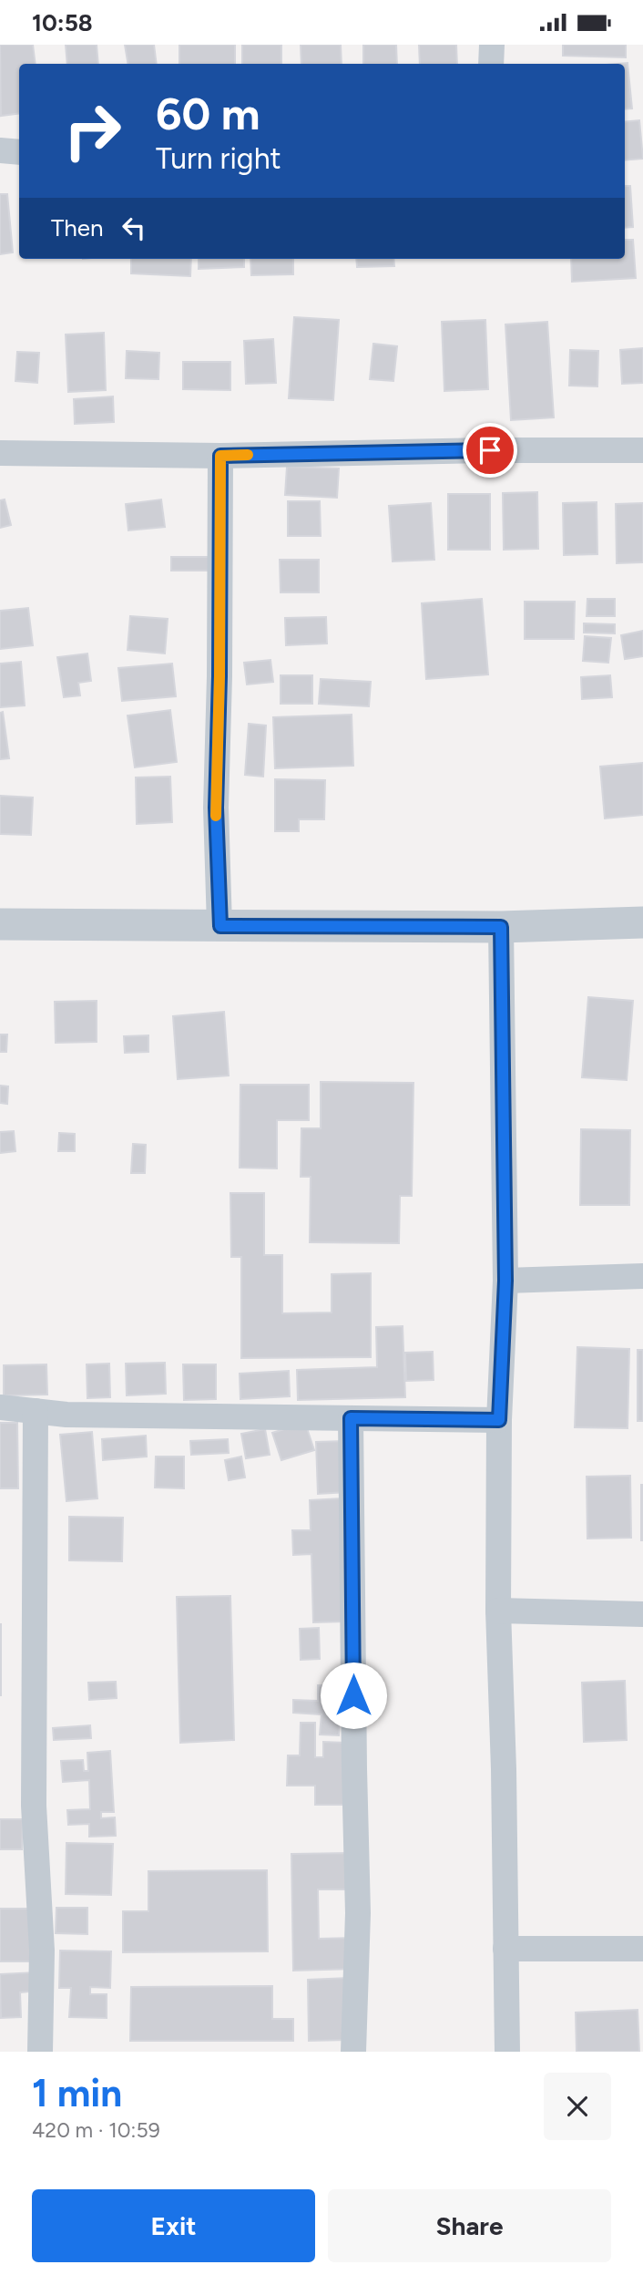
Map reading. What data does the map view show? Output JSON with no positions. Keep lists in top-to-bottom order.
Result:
{
  "page": {
    "status": "10:58",
    "turn": ["60 m", "Turn right"],
    "then": "Then",
    "heading": ["1 min", "420 m · 10:59"],
    "buttons": ["Exit", "Share"]
  }
}
